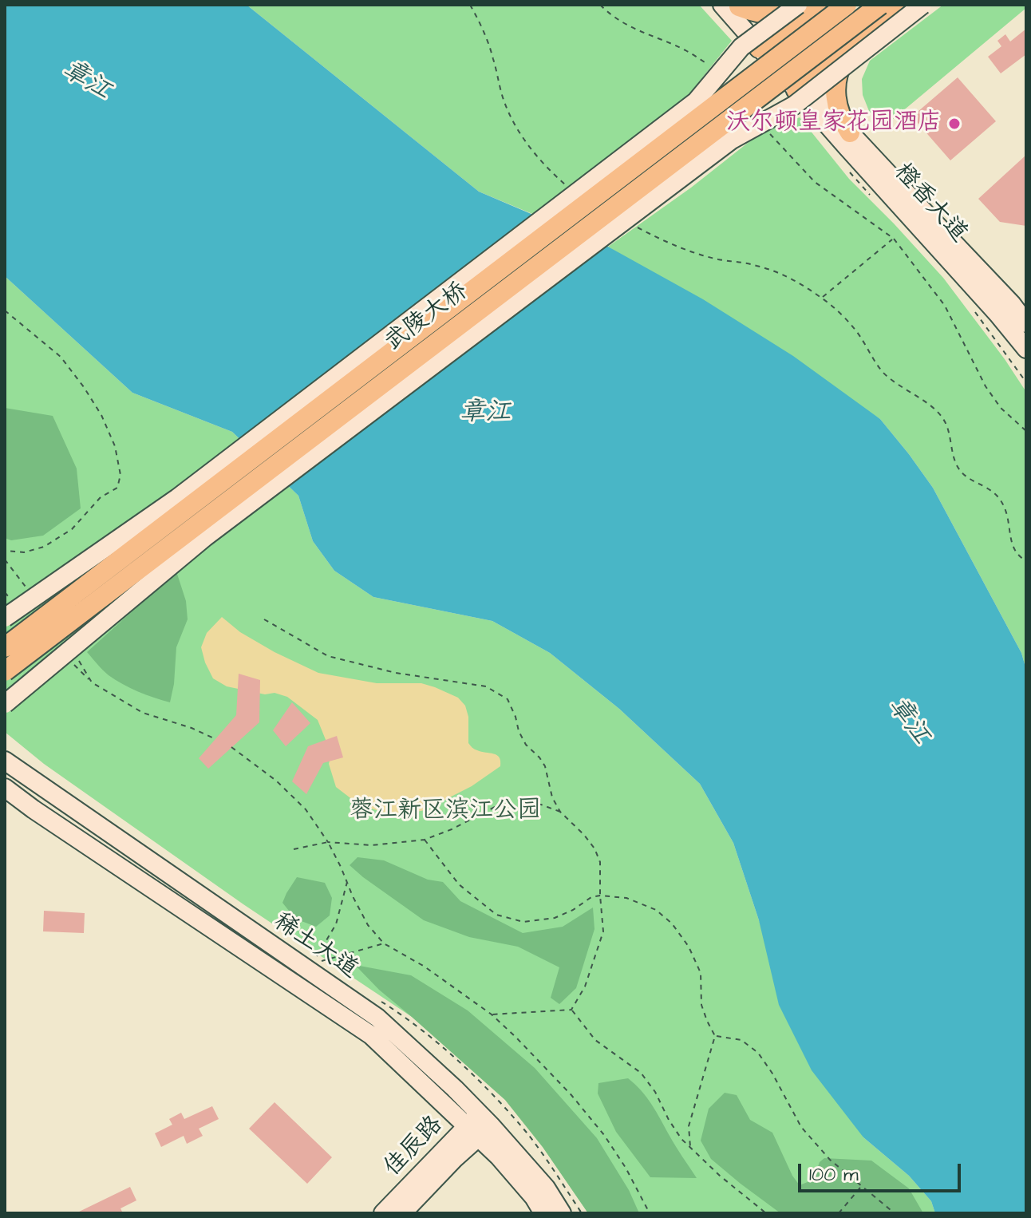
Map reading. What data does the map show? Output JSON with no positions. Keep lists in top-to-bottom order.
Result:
{
  "streets": {
    "main road": [
      "橙香大道",
      "武陵大桥",
      "稀土大道",
      "佳辰路"
    ]
  },
  "crossings": [
    ["稀土大道", "佳辰路"]
  ],
  "water": ["章江"],
  "parks": ["蓉江新区滨江公园"],
  "places": ["沃尔顿皇家花园酒店"],
  "scale_bar": "100 m"
}
